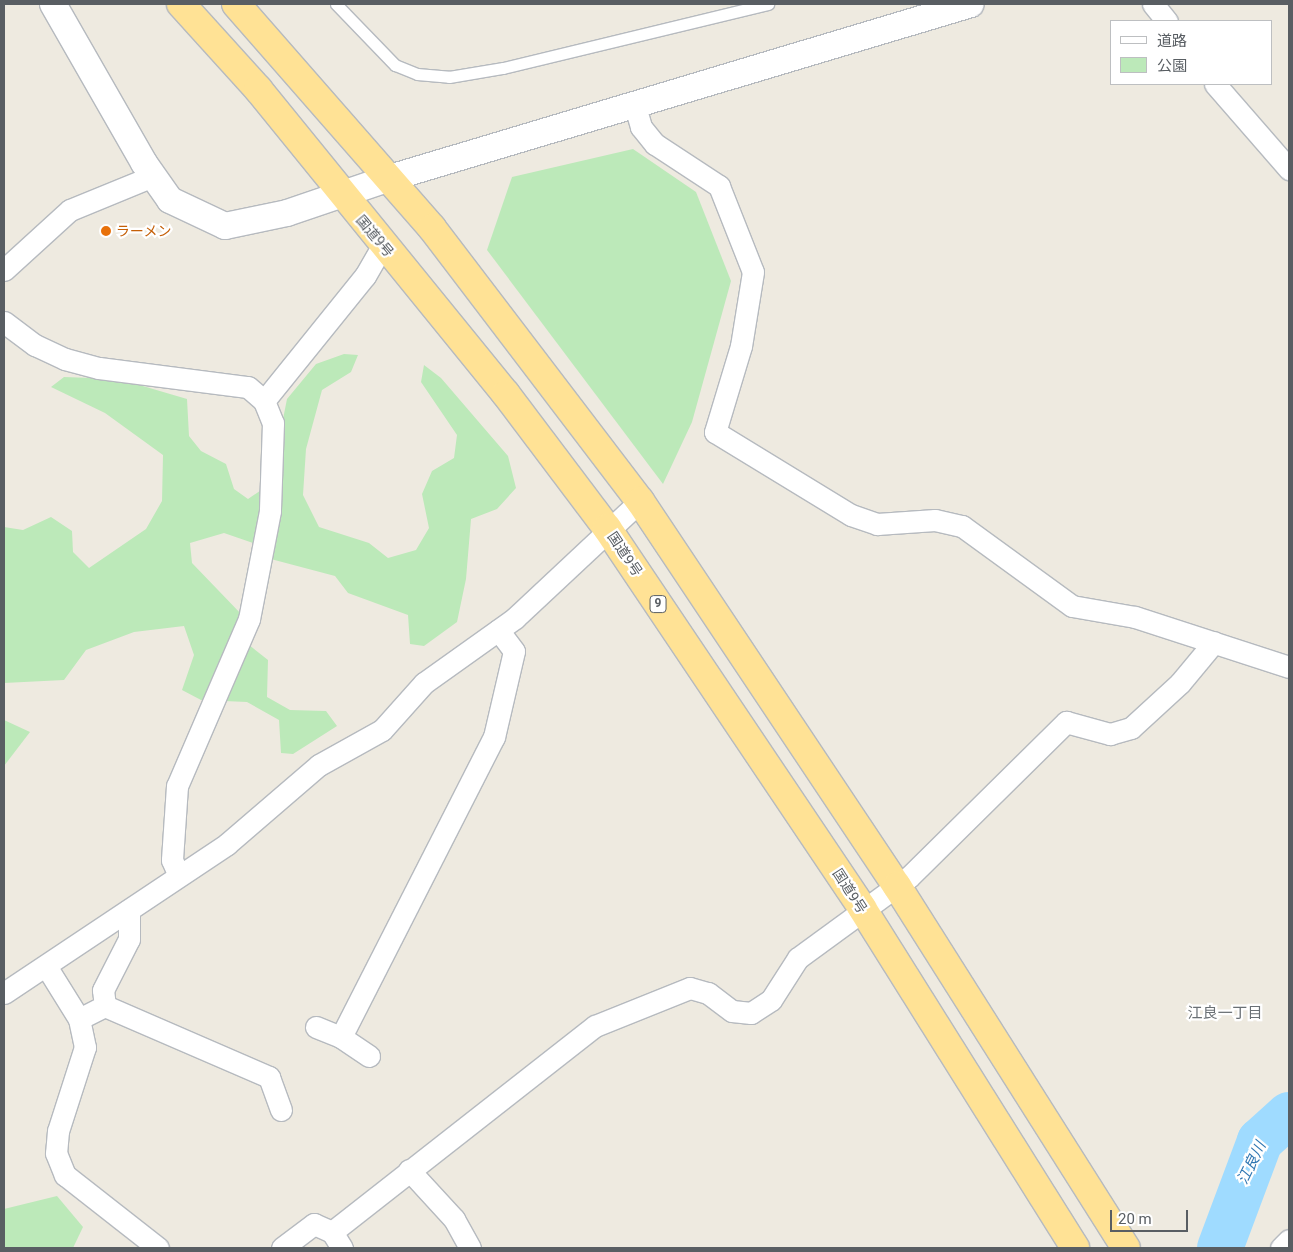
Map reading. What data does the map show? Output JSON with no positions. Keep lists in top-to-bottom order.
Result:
{
  "streets": {
    "highway": ["国道9号", "9"]
  },
  "districts": ["江良一丁目"],
  "water": ["江良川"],
  "places": ["ラーメン"],
  "legend": ["道路", "公園"],
  "scale_bar": "20 m"
}
